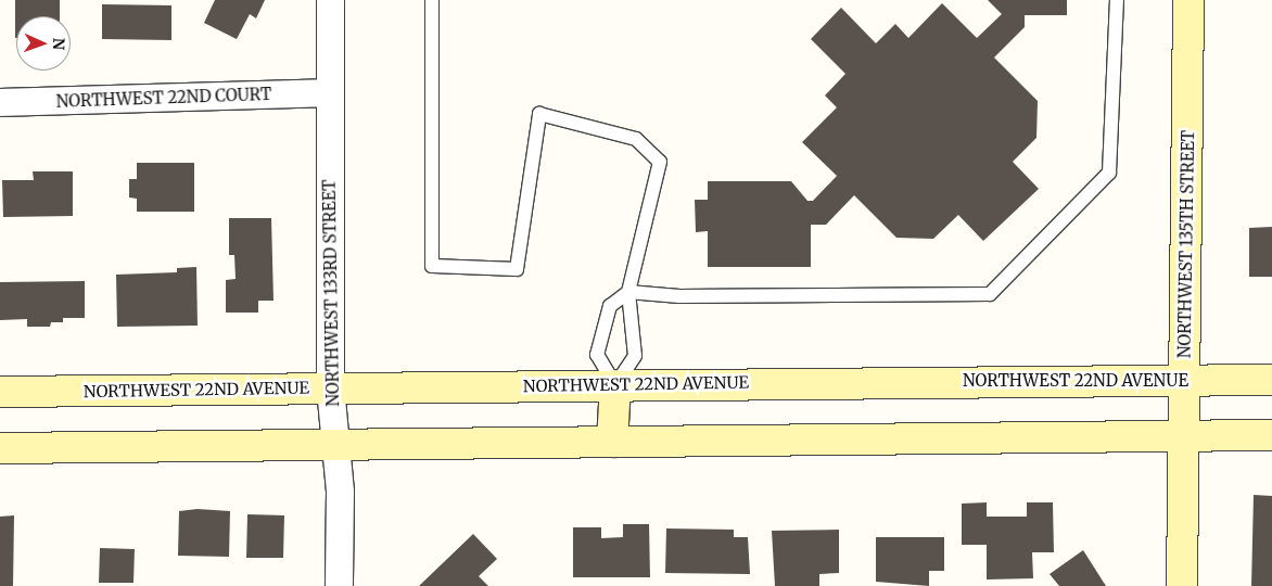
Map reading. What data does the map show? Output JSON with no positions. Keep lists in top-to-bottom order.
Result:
{
  "streets": {
    "main road": ["NORTHWEST 135TH STREET", "NORTHWEST 22ND AVENUE"],
    "street": ["NORTHWEST 22ND COURT", "NORTHWEST 133RD STREET"]
  },
  "crossings": [
    ["NORTHWEST 22ND COURT", "NORTHWEST 133RD STREET"],
    ["NORTHWEST 135TH STREET", "NORTHWEST 22ND AVENUE"],
    ["NORTHWEST 133RD STREET", "NORTHWEST 22ND AVENUE"]
  ],
  "north": "right"
}
